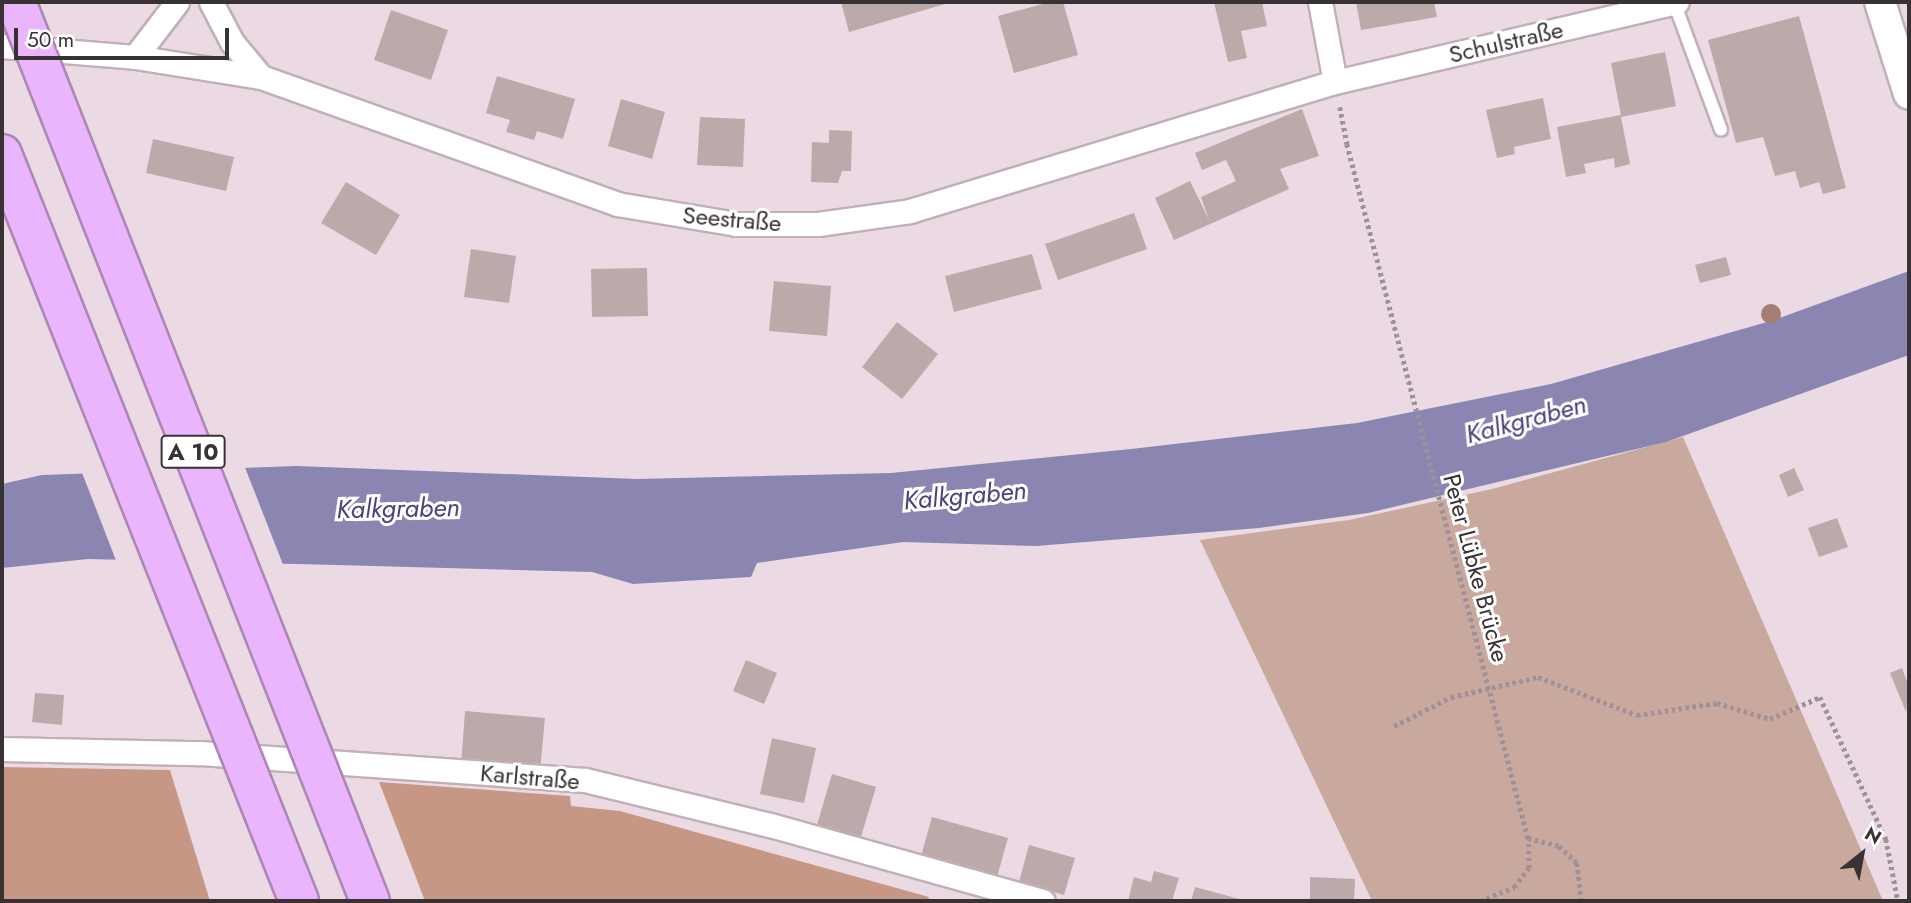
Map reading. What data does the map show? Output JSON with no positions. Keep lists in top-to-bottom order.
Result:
{
  "streets": {
    "highway": ["A 10"],
    "street": ["Schulstraße", "Seestraße", "Karlstraße"],
    "path": ["Peter Lübke Brücke"]
  },
  "crossings": [
    ["Schulstraße", "Seestraße"],
    ["Schulstraße", "Peter Lübke Brücke"],
    ["Seestraße", "Peter Lübke Brücke"]
  ],
  "water": ["Kalkgraben"],
  "scale_bar": "50 m",
  "north": "top right"
}
